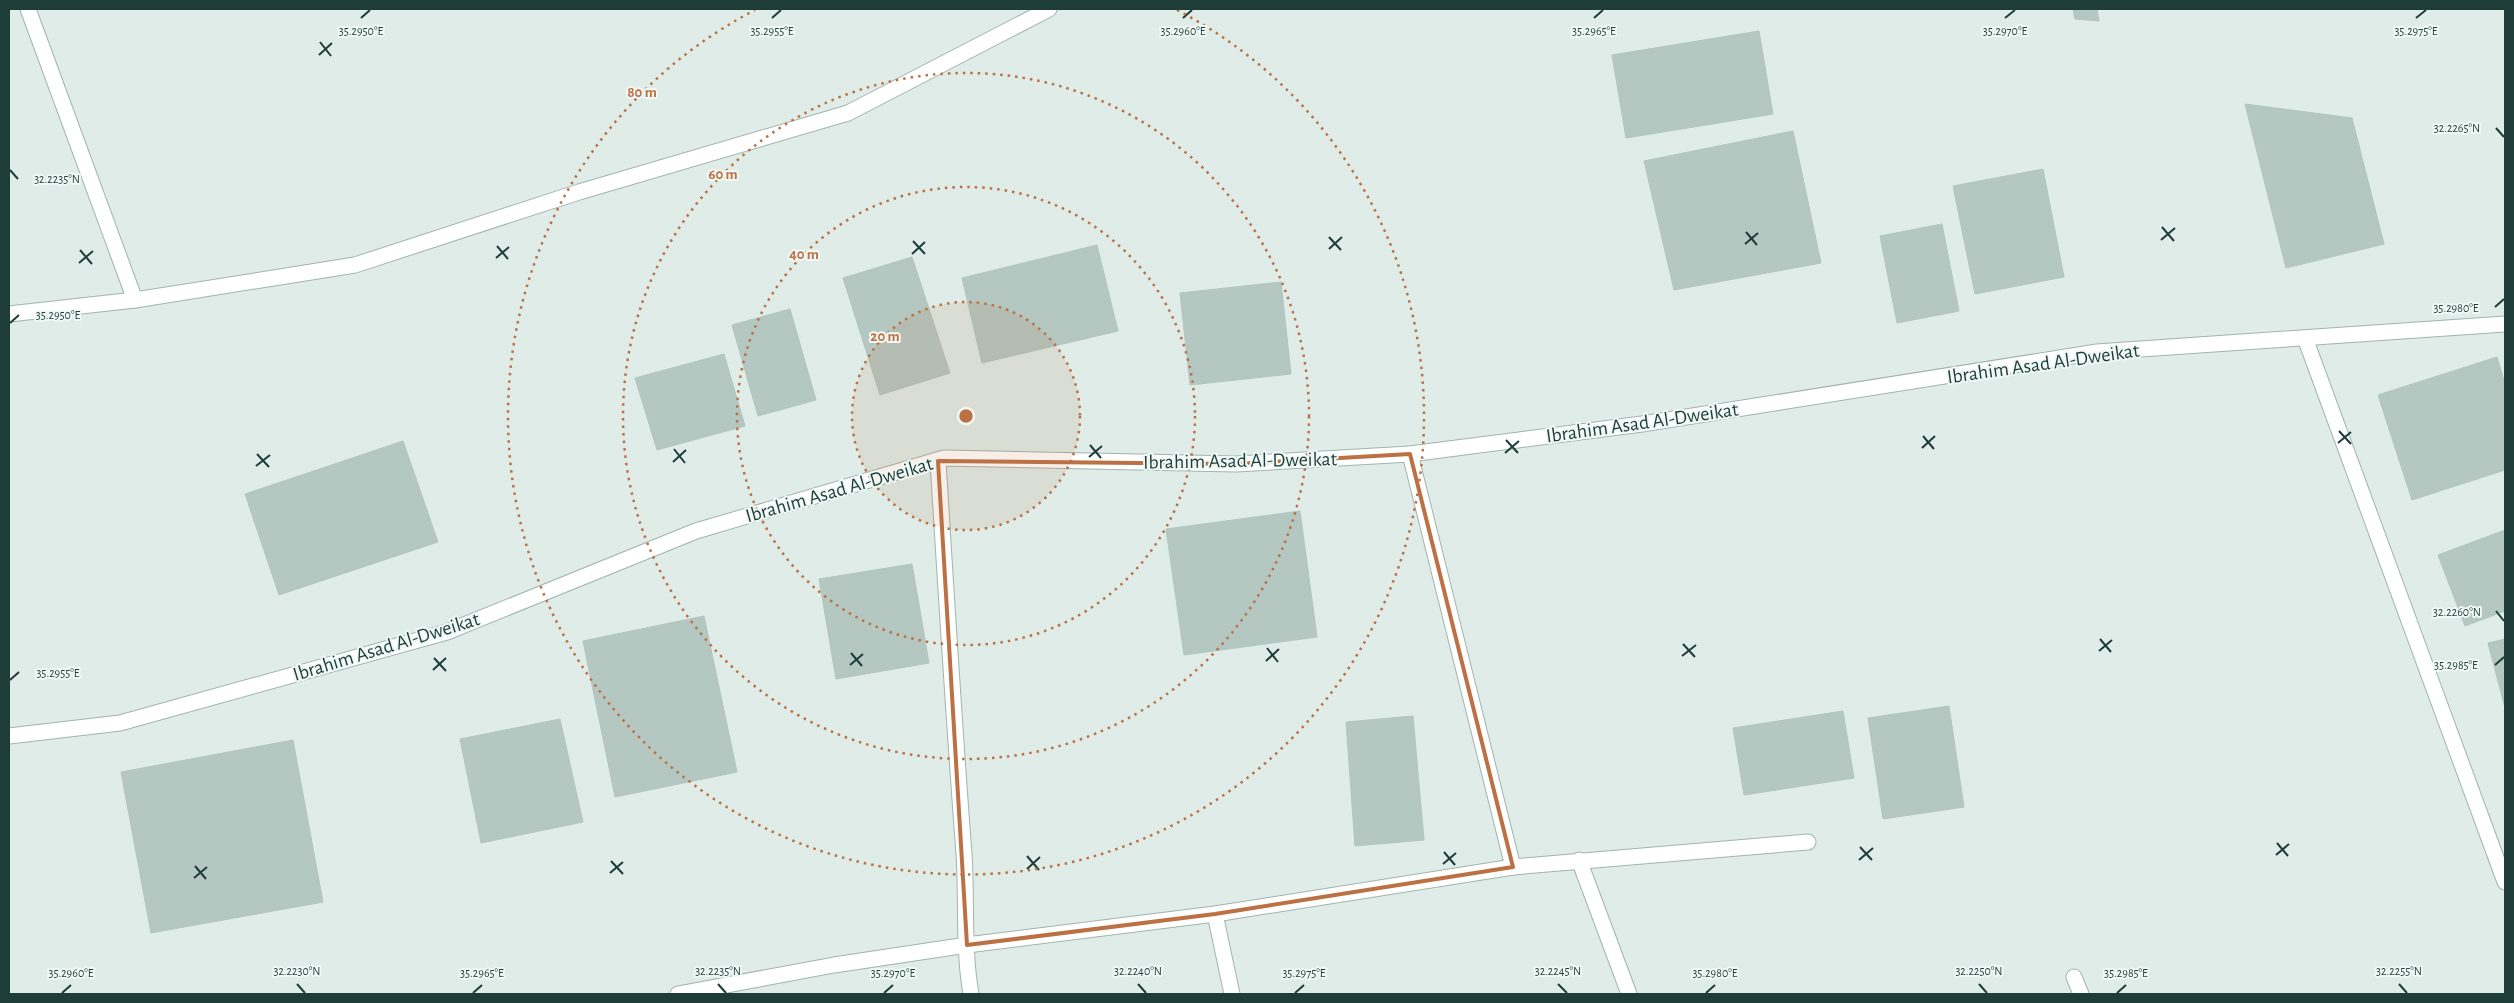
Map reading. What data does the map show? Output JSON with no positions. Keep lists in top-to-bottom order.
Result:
{
  "streets": {
    "street": ["Ibrahim Asad Al-Dweikat"]
  },
  "coordinates": [
    "35.2950°E",
    "35.2955°E",
    "35.2960°E",
    "35.2965°E",
    "35.2970°E",
    "35.2975°E",
    "32.2265°N",
    "32.2235°N",
    "35.2980°E",
    "32.2260°N",
    "35.2985°E",
    "32.2230°N",
    "32.2240°N",
    "32.2245°N",
    "32.2250°N",
    "32.2255°N"
  ],
  "rings": [
    "80 m",
    "60 m",
    "40 m",
    "20 m"
  ]
}
